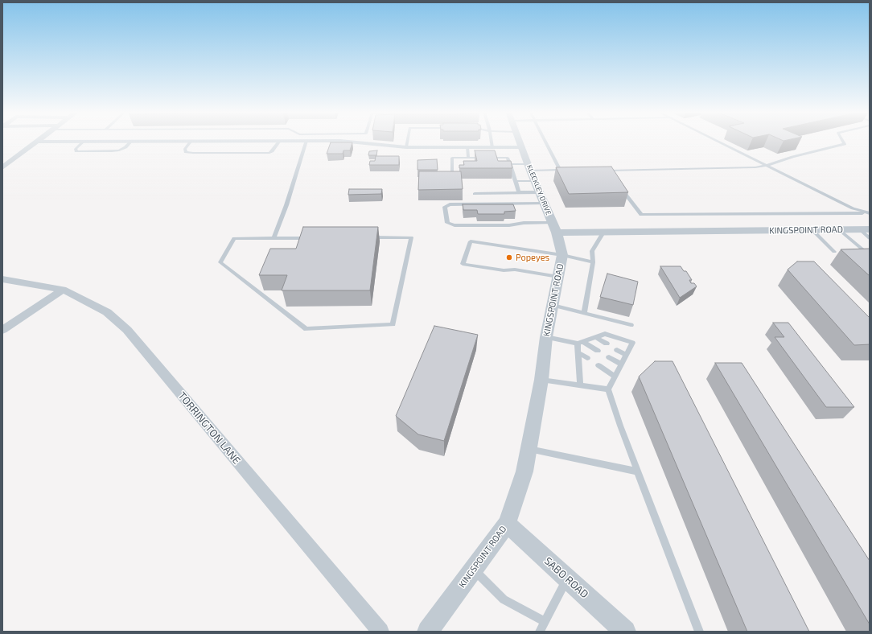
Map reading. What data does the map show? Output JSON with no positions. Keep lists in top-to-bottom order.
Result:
{
  "streets": {
    "street": [
      "KLECKLEY DRIVE",
      "KINGSPOINT ROAD",
      "TORRINGTON LANE",
      "SABO ROAD"
    ]
  },
  "crossings": [
    ["KLECKLEY DRIVE", "KINGSPOINT ROAD"],
    ["KINGSPOINT ROAD", "SABO ROAD"]
  ],
  "places": ["Popeyes"]
}
